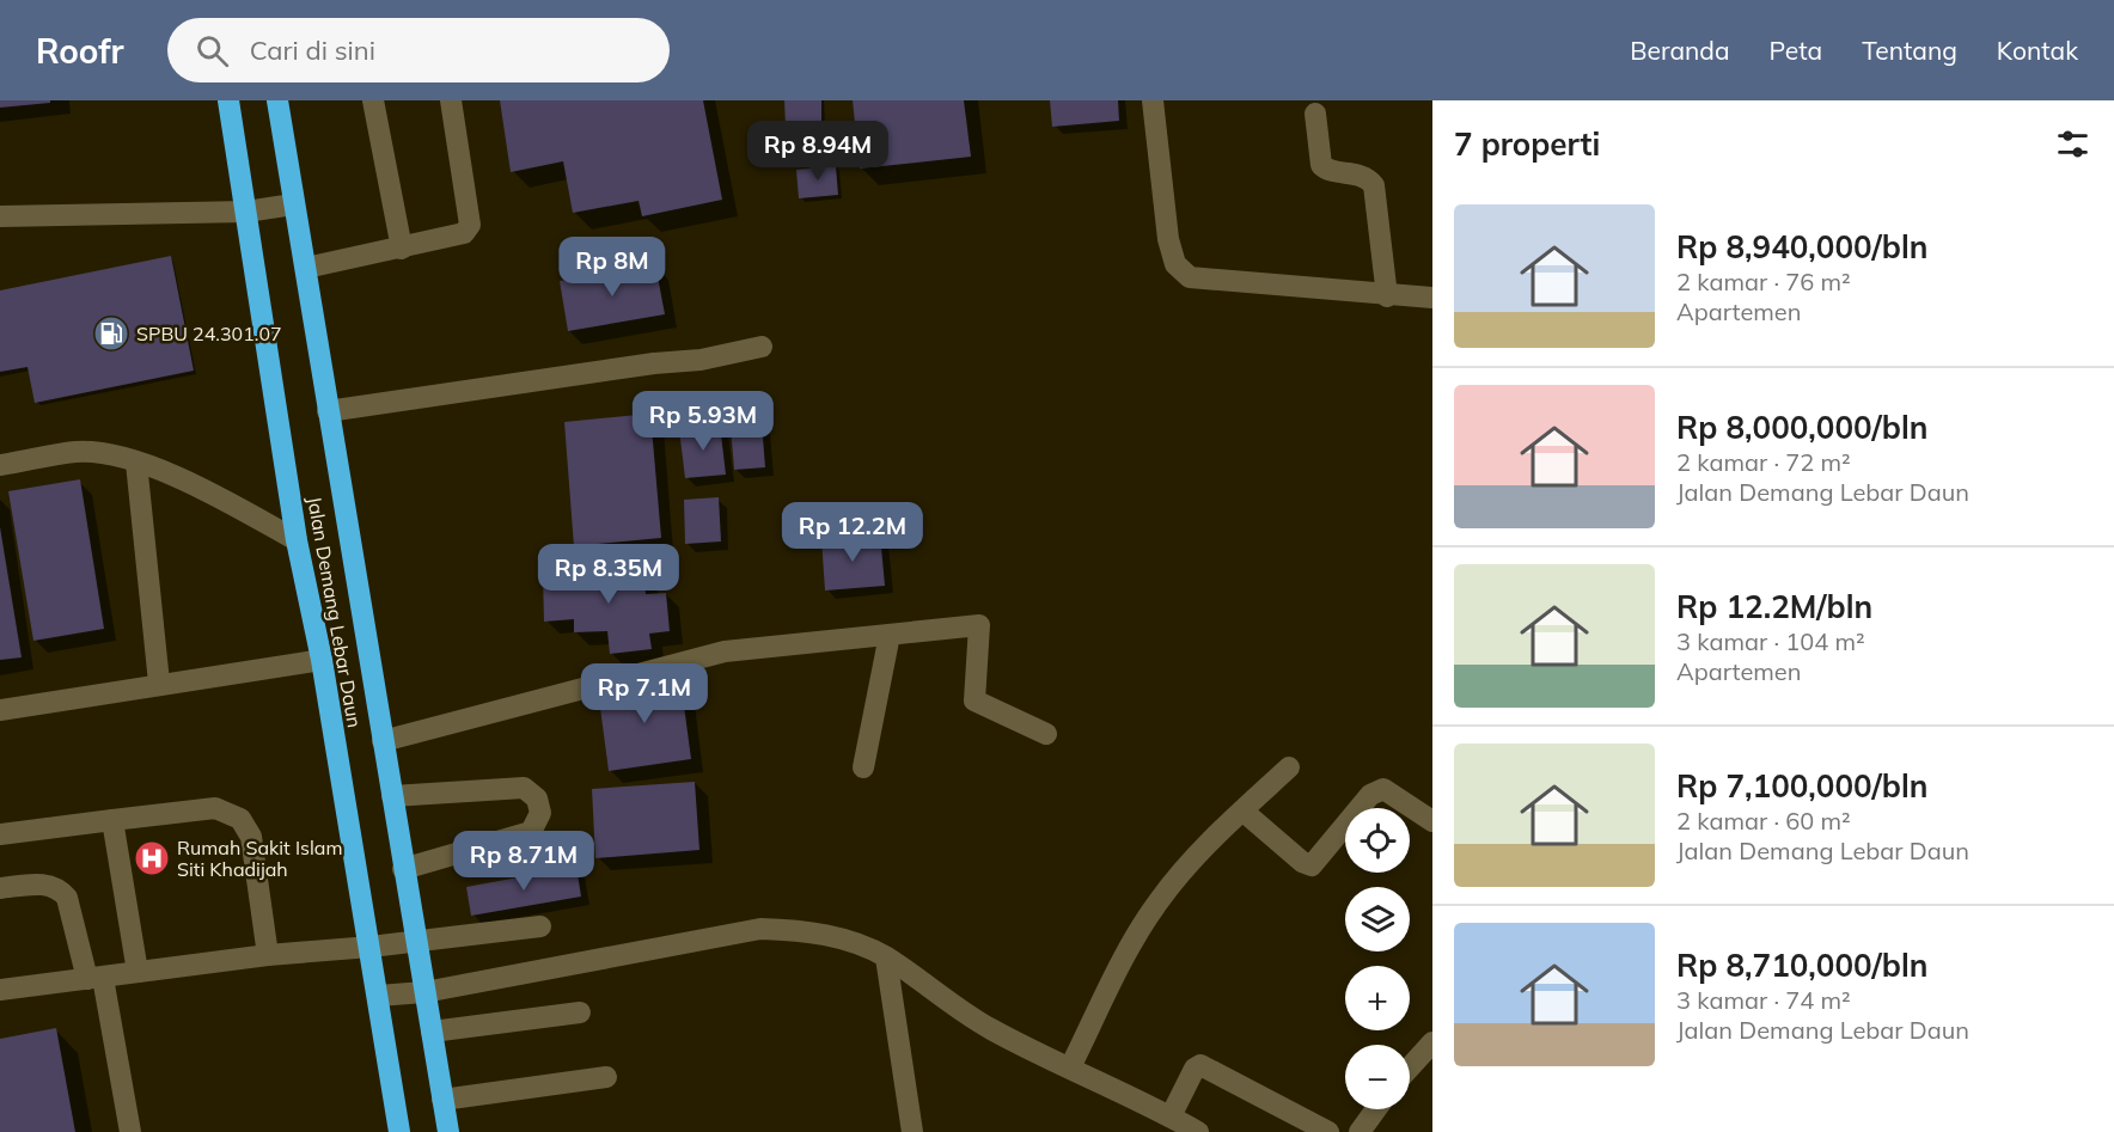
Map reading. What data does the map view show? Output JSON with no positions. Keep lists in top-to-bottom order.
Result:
{
  "streets": {
    "highway": ["Jalan Demang Lebar Daun"]
  },
  "places": {
    "fuel station": ["SPBU 24.301.07"],
    "hospital": ["Rumah Sakit Islam Siti Khadijah"]
  },
  "page": {
    "header": "Roofr",
    "search": "Cari di sini",
    "nav": [
      "Beranda",
      "Peta",
      "Tentang",
      "Kontak"
    ],
    "heading": "7 properti",
    "price": [
      "Rp 8.94M",
      "Rp 8M",
      "Rp 5.93M",
      "Rp 12.2M",
      "Rp 8.35M",
      "Rp 7.1M",
      "Rp 8.71M"
    ],
    "list": [
      {
        "name": "Rp 8,940,000/bln",
        "note": "2 kamar · 76 m² · Apartemen"
      },
      {
        "name": "Rp 8,000,000/bln",
        "note": "2 kamar · 72 m² · Jalan Demang Lebar Daun"
      },
      {
        "name": "Rp 12.2M/bln",
        "note": "3 kamar · 104 m² · Apartemen"
      },
      {
        "name": "Rp 7,100,000/bln",
        "note": "2 kamar · 60 m² · Jalan Demang Lebar Daun"
      },
      {
        "name": "Rp 8,710,000/bln",
        "note": "3 kamar · 74 m² · Jalan Demang Lebar Daun"
      }
    ],
    "map_buttons": ["+", "−"]
  }
}
